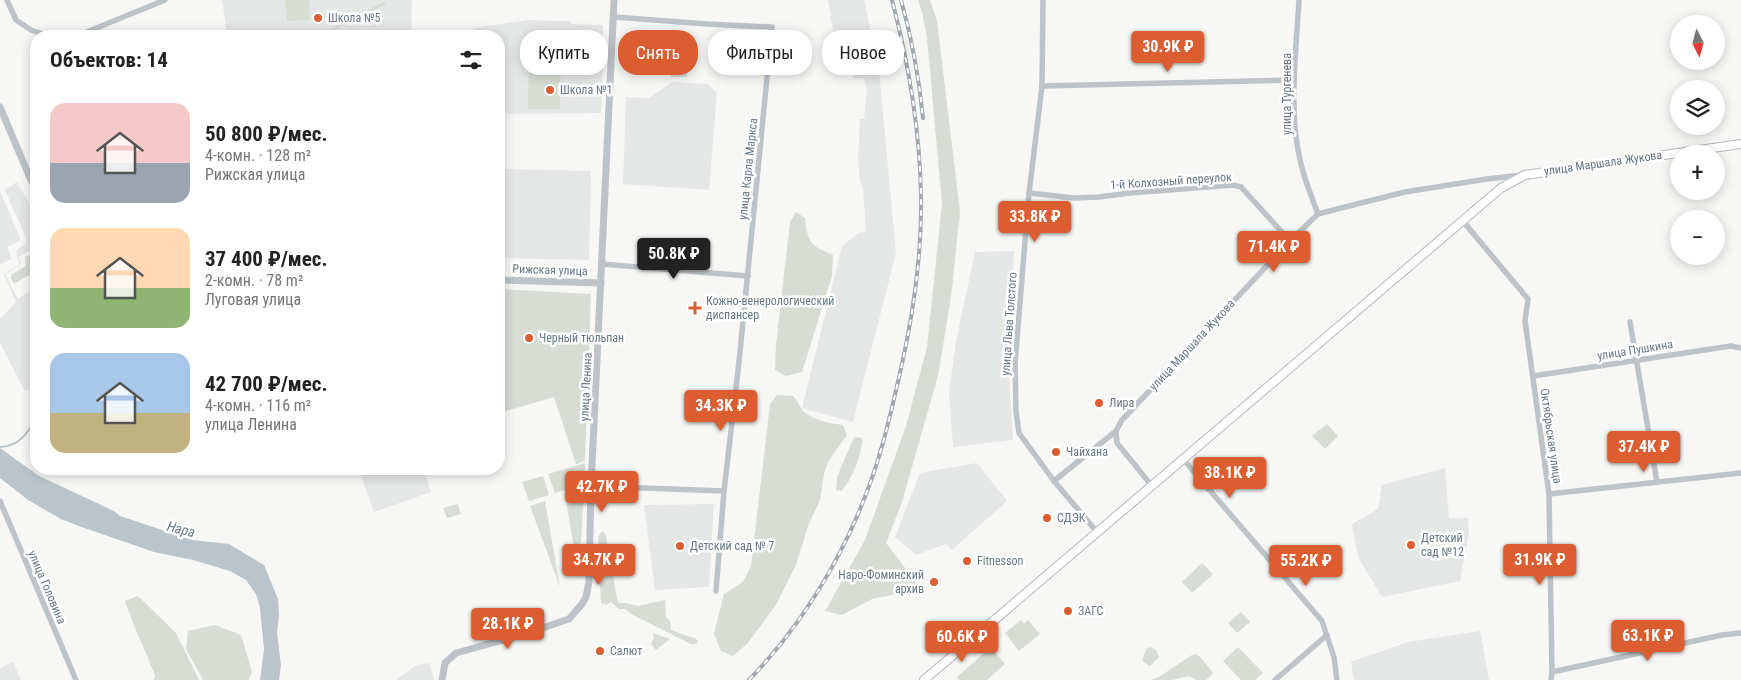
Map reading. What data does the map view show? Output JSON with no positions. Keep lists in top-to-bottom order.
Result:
{
  "streets": {
    "main road": ["улица Маршала Жукова"],
    "street": [
      "улица Тургенева",
      "улица Карла Маркса",
      "1-й Колхозный переулок",
      "Рижская улица",
      "улица Льва Толстого",
      "улица Пушкина",
      "улица Ленина",
      "Октябрьская улица",
      "улица Головина"
    ]
  },
  "crossings": [
    ["улица Тургенева", "улица Маршала Жукова"],
    ["улица Маршала Жукова", "1-й Колхозный переулок"],
    ["улица Маршала Жукова", "улица Льва Толстого"],
    ["улица Маршала Жукова", "Октябрьская улица"],
    ["улица Карла Маркса", "Рижская улица"],
    ["улица Карла Маркса", "улица Ленина"],
    ["1-й Колхозный переулок", "улица Льва Толстого"],
    ["Рижская улица", "улица Ленина"],
    ["улица Пушкина", "Октябрьская улица"]
  ],
  "water": ["Нара"],
  "places": {
    "other": [
      "Школа №5",
      "Школа №1",
      "Черный тюльпан",
      "Лира",
      "Чайхана",
      "СДЭК",
      "Детский сад №12",
      "Детский сад № 7",
      "Fitnesson",
      "Наро-Фоминский архив",
      "ЗАГС",
      "Салют"
    ],
    "health": ["Кожно-венерологический диспансер"]
  },
  "north": "bottom",
  "page": {
    "map_buttons": ["+", "−"],
    "chip": [
      "Купить",
      "Снять",
      "Фильтры",
      "Новое"
    ],
    "heading": "Объектов: 14",
    "price": [
      "30.9K ₽",
      "33.8K ₽",
      "71.4K ₽",
      "50.8K ₽",
      "34.3K ₽",
      "37.4K ₽",
      "38.1K ₽",
      "42.7K ₽",
      "34.7K ₽",
      "31.9K ₽",
      "55.2K ₽",
      "28.1K ₽",
      "63.1K ₽",
      "60.6K ₽"
    ],
    "list": [
      {
        "name": "50 800 ₽/мес.",
        "note": "4-комн. · 128 m² · Рижская улица"
      },
      {
        "name": "37 400 ₽/мес.",
        "note": "2-комн. · 78 m² · Луговая улица"
      },
      {
        "name": "42 700 ₽/мес.",
        "note": "4-комн. · 116 m² · улица Ленина"
      }
    ]
  }
}
